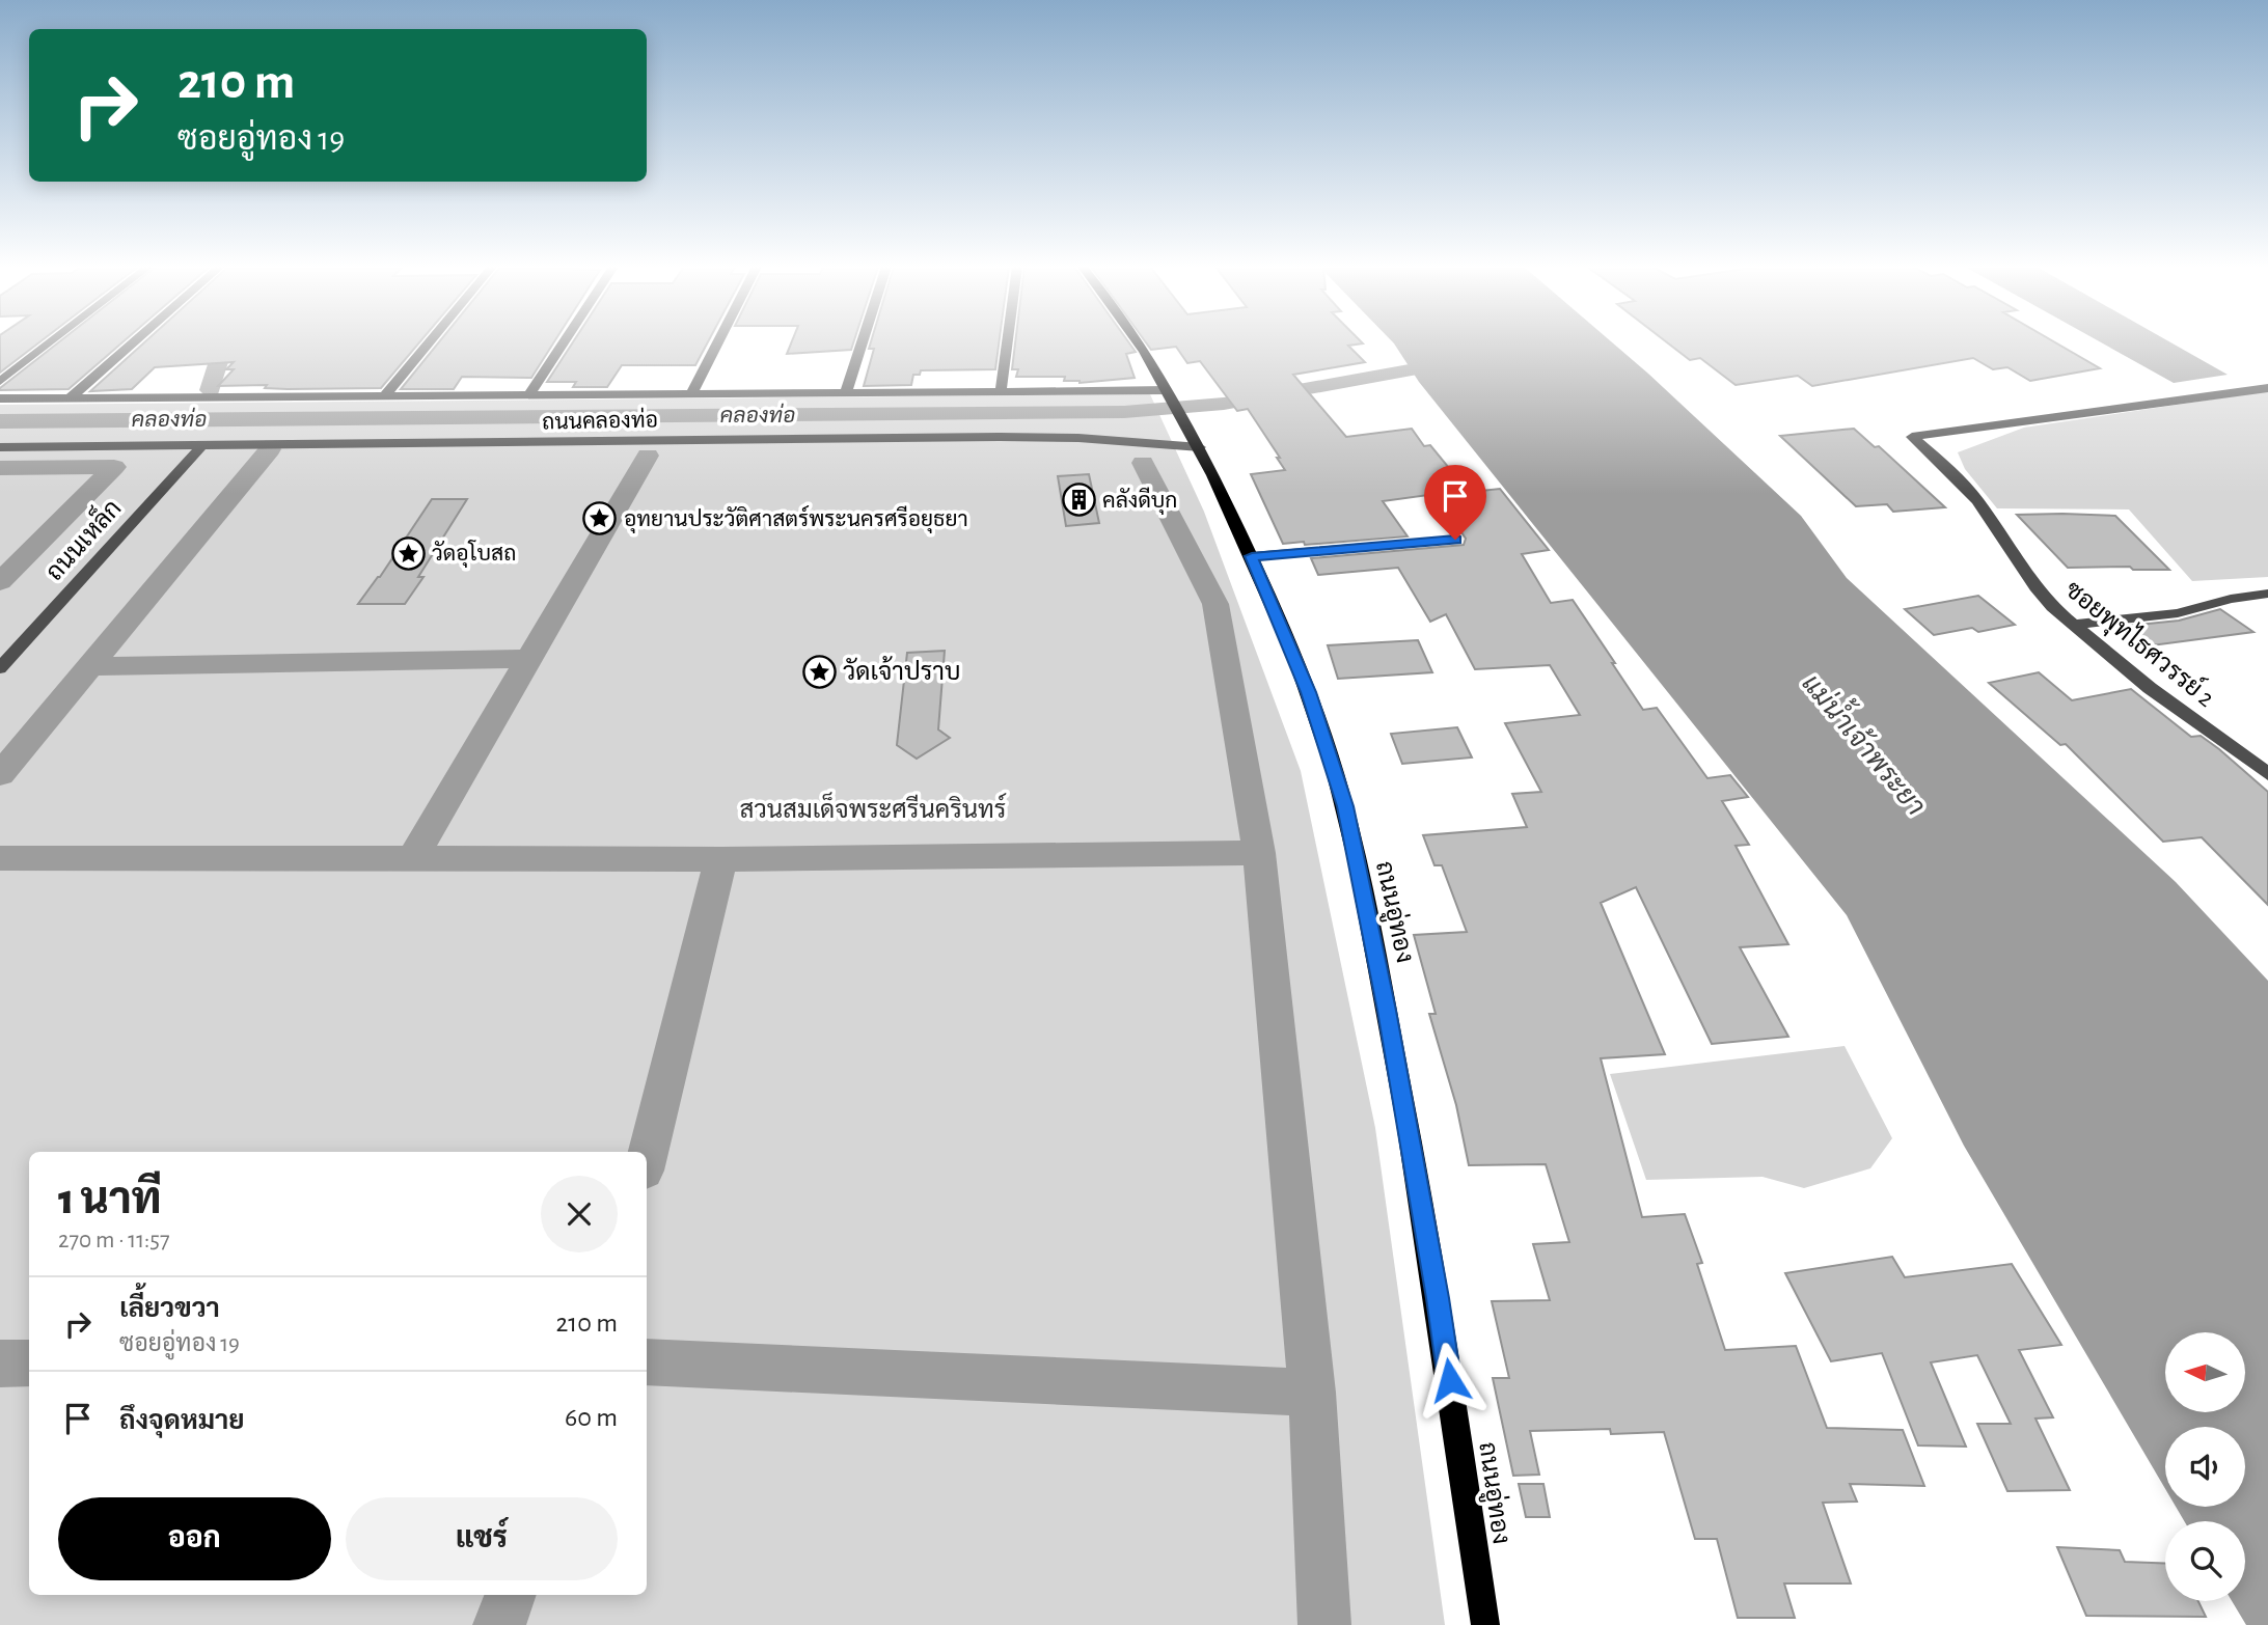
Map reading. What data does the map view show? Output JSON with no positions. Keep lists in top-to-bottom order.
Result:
{
  "streets": {
    "main road": ["ถนนอู่ทอง"],
    "street": ["ถนนคลองท่อ", "ถนนเหล็ก", "ซอยพุทไธศวรรย์ 2"]
  },
  "crossings": [
    ["ถนนคลองท่อ", "ถนนเหล็ก"],
    ["ถนนคลองท่อ", "ถนนอู่ทอง"]
  ],
  "water": ["คลองท่อ", "แม่น้ำเจ้าพระยา"],
  "parks": ["สวนสมเด็จพระศรีนครินทร์"],
  "places": {
    "building": ["คลังดีบุก"],
    "place": ["อุทยานประวัติศาสตร์พระนครศรีอยุธยา", "วัดอุโบสถ", "วัดเจ้าปราบ"]
  },
  "north": "left",
  "page": {
    "turn": ["210 m", "ซอยอู่ทอง 19"],
    "heading": ["1 นาที", "270 m · 11:57"],
    "list": [
      {
        "name": "เลี้ยวขวา",
        "note": "ซอยอู่ทอง 19",
        "value": "210 m"
      },
      {
        "name": "ถึงจุดหมาย",
        "value": "60 m"
      }
    ],
    "buttons": ["ออก", "แชร์"]
  }
}
